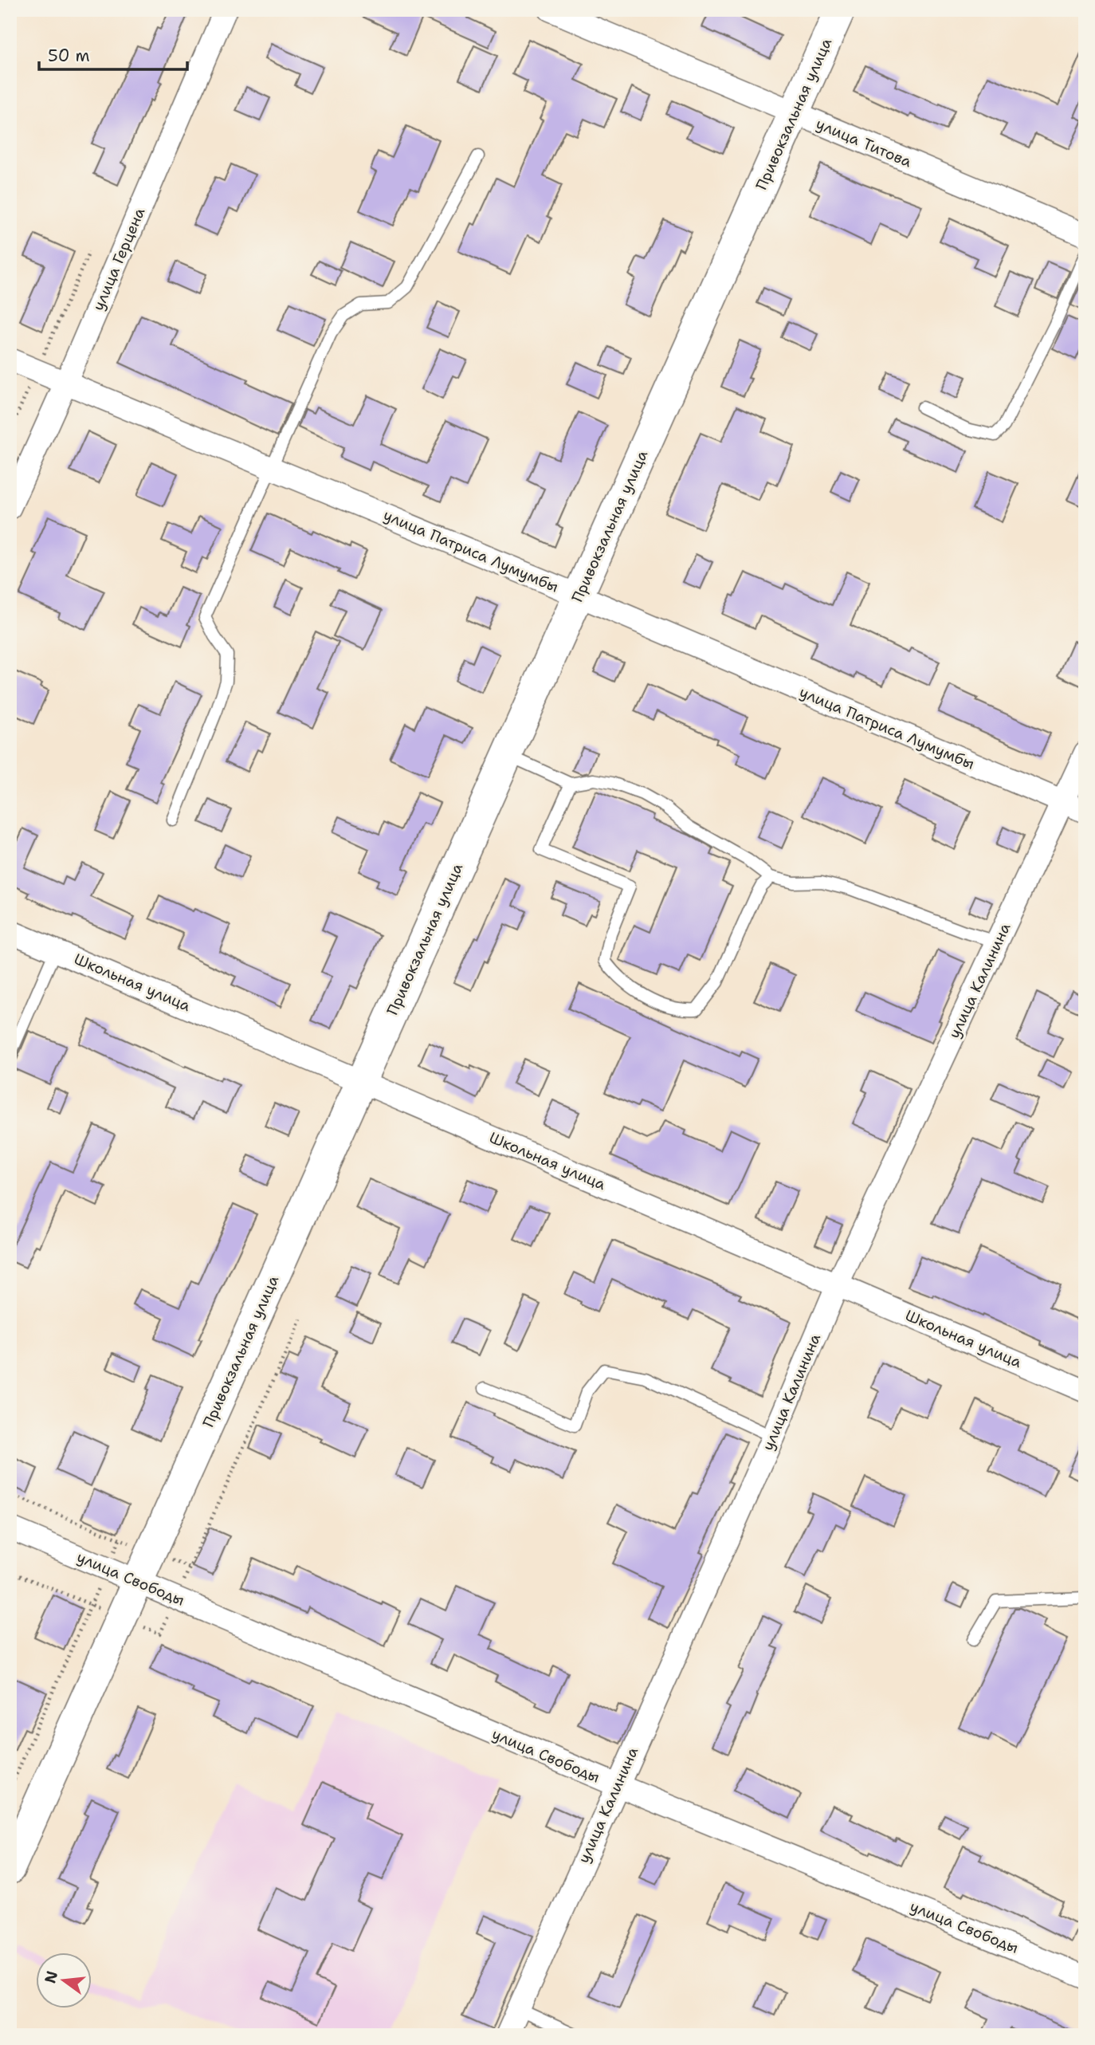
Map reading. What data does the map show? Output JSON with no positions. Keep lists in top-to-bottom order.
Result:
{
  "streets": {
    "street": [
      "Привокзальная улица",
      "улица Титова",
      "улица Герцена",
      "улица Патриса Лумумбы",
      "улица Калинина",
      "Школьная улица",
      "улица Свободы"
    ]
  },
  "crossings": [
    ["Привокзальная улица", "улица Титова"],
    ["Привокзальная улица", "улица Патриса Лумумбы"],
    ["Привокзальная улица", "Школьная улица"],
    ["Привокзальная улица", "улица Свободы"],
    ["улица Герцена", "улица Патриса Лумумбы"],
    ["улица Патриса Лумумбы", "улица Калинина"],
    ["улица Калинина", "Школьная улица"],
    ["улица Калинина", "улица Свободы"]
  ],
  "scale_bar": "50 m",
  "north": "left"
}
